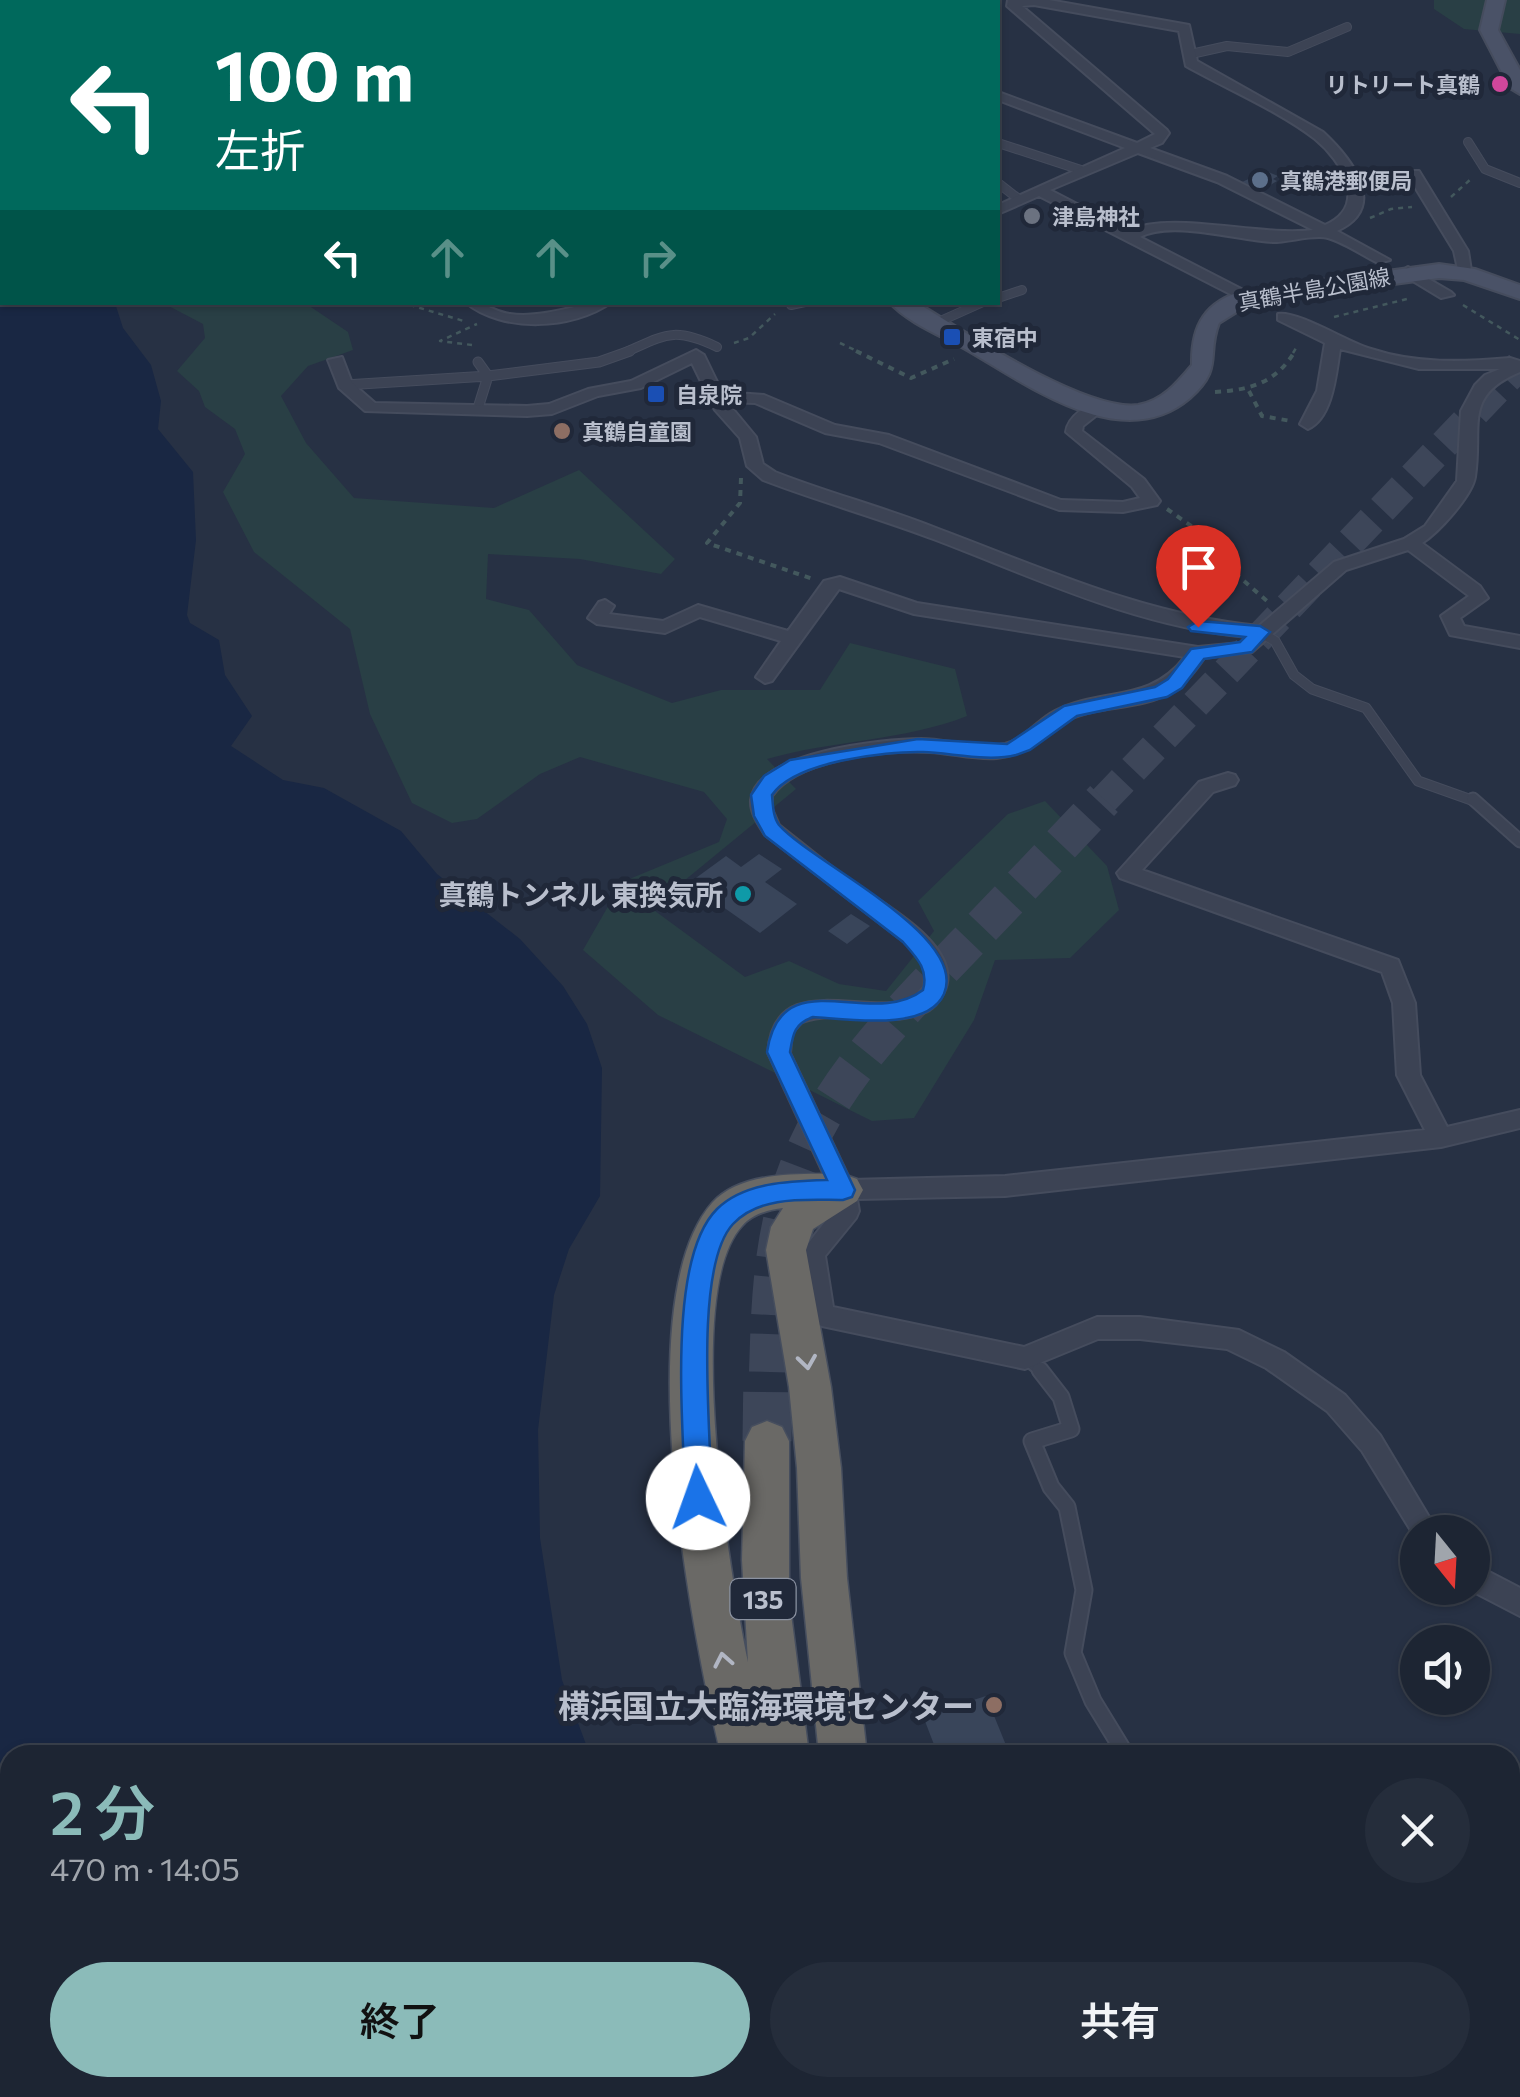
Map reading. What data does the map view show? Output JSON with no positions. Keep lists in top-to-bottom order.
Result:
{
  "streets": {
    "highway": ["135"],
    "main road": ["真鶴半島公園線"]
  },
  "places": {
    "other": [
      "リトリート真鶴",
      "真鶴港郵便局",
      "津島神社",
      "真鶴自童園",
      "真鶴トンネル 東換気所",
      "横浜国立大臨海環境センター"
    ],
    "transit": ["東宿中", "自泉院"]
  },
  "north": "bottom",
  "page": {
    "turn": ["100 m", "左折"],
    "heading": ["2 分", "470 m · 14:05"],
    "buttons": ["終了", "共有"]
  }
}
